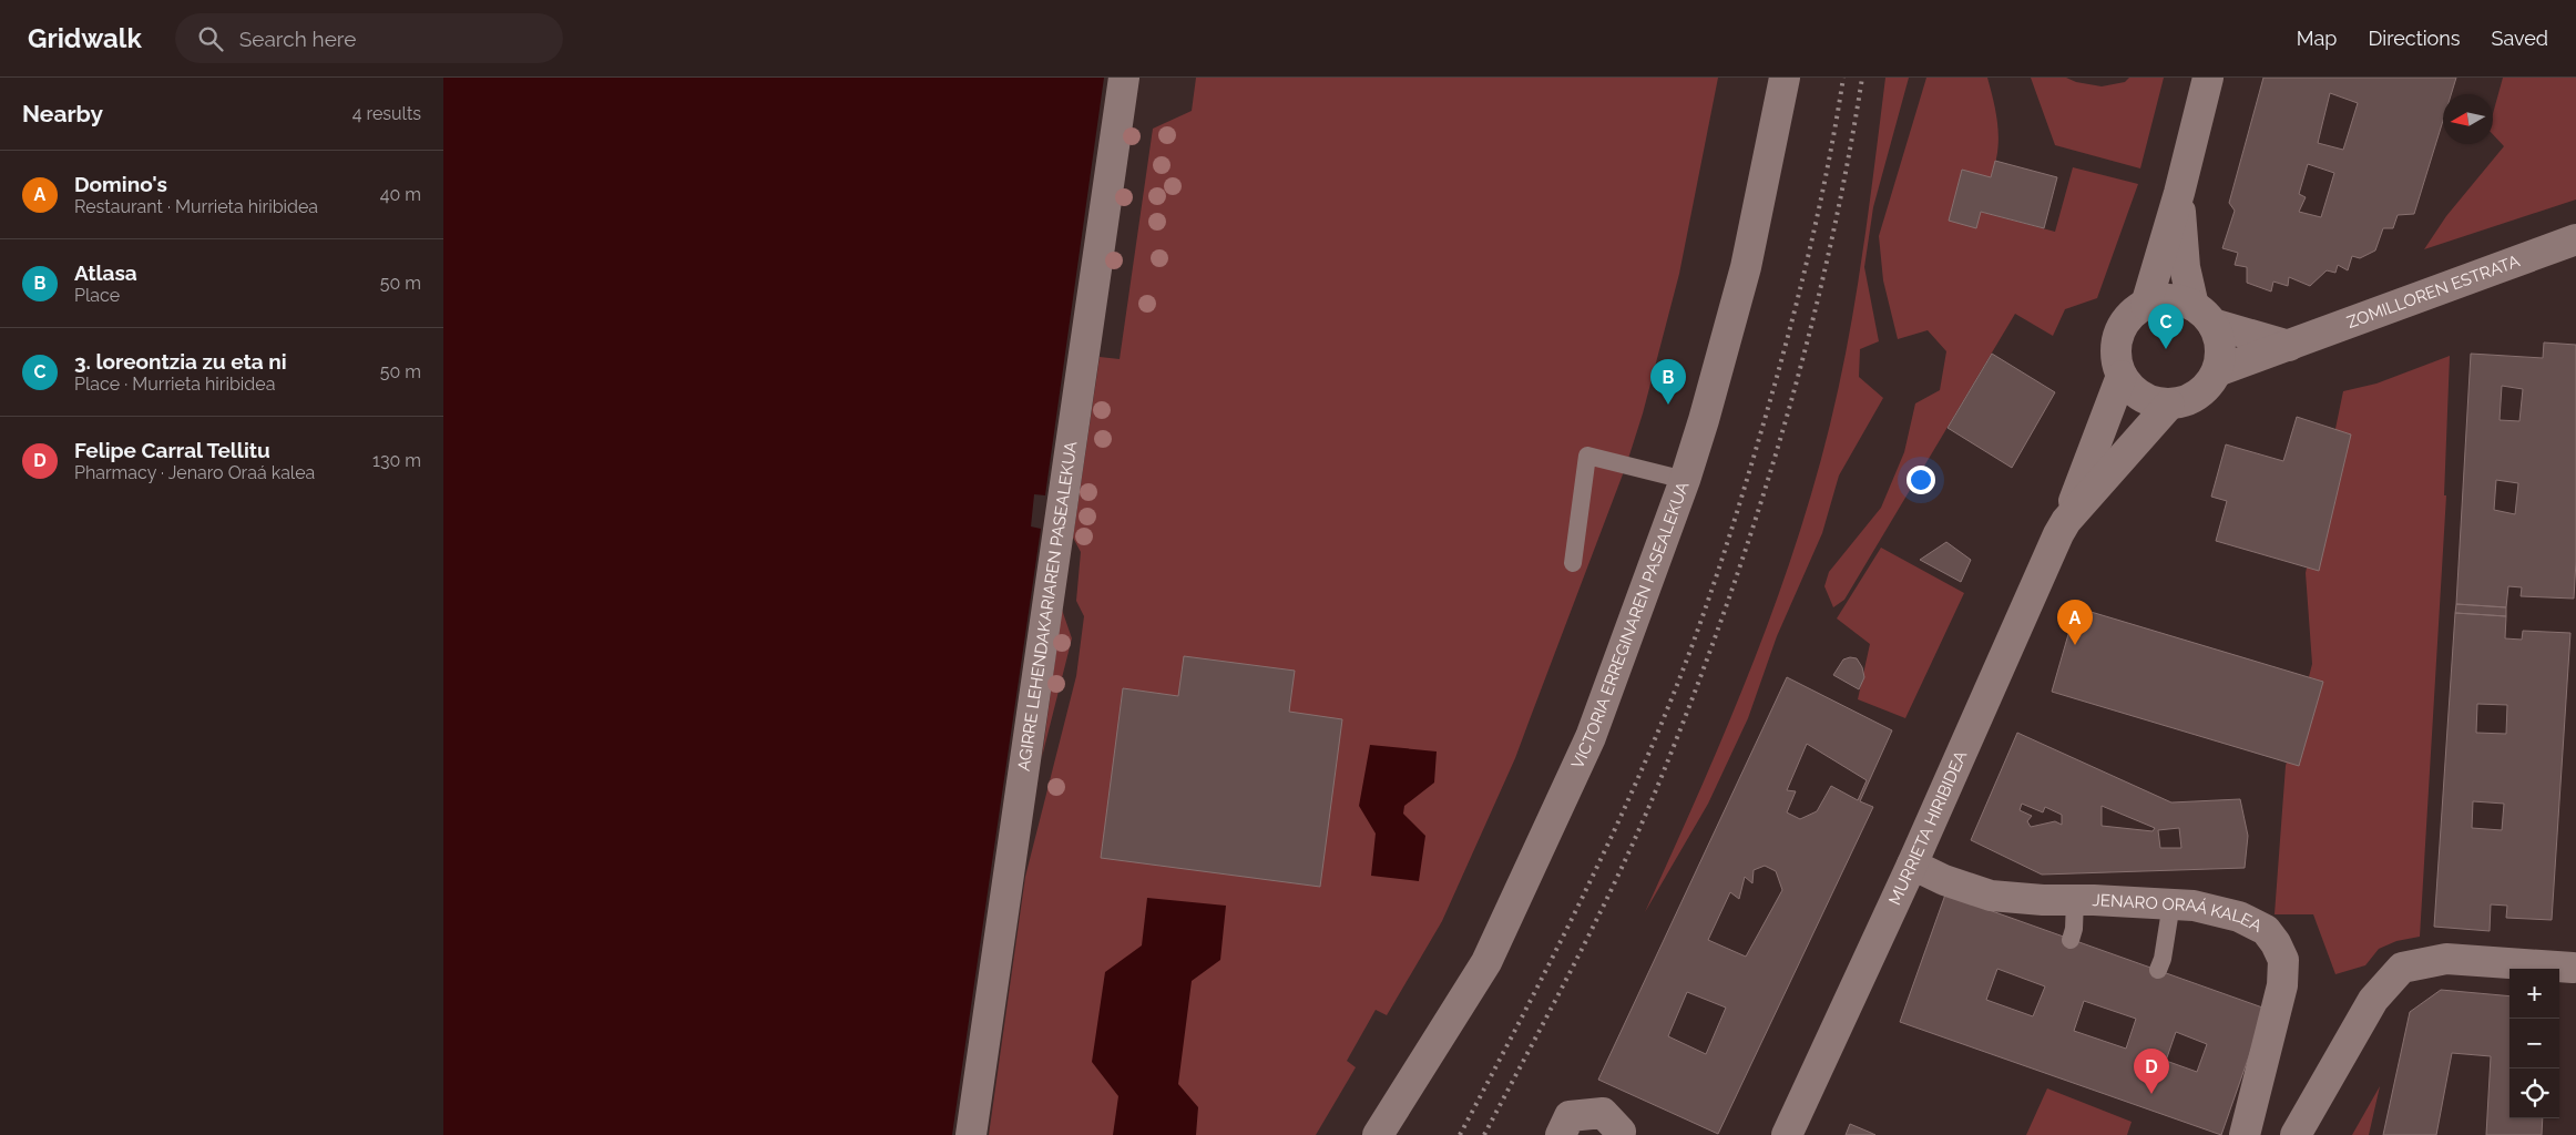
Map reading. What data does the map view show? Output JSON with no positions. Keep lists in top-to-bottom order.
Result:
{
  "streets": {
    "street": [
      "ZOMILLOREN ESTRATA",
      "AGIRRE LEHENDAKARIAREN PASEALEKUA",
      "VICTORIA ERREGINAREN PASEALEKUA",
      "MURRIETA HIRIBIDEA",
      "JENARO ORAÁ KALEA"
    ]
  },
  "crossings": [
    ["ZOMILLOREN ESTRATA", "MURRIETA HIRIBIDEA"],
    ["MURRIETA HIRIBIDEA", "JENARO ORAÁ KALEA"]
  ],
  "north": "left",
  "page": {
    "header": "Gridwalk",
    "search": "Search here",
    "nav": ["Map", "Directions", "Saved"],
    "heading": ["Nearby", "4 results"],
    "list": [
      {
        "mark": "A",
        "name": "Domino's",
        "note": "Restaurant · Murrieta hiribidea",
        "value": "40 m"
      },
      {
        "mark": "B",
        "name": "Atlasa",
        "note": "Place",
        "value": "50 m"
      },
      {
        "mark": "C",
        "name": "3. loreontzia zu eta ni",
        "note": "Place · Murrieta hiribidea",
        "value": "50 m"
      },
      {
        "mark": "D",
        "name": "Felipe Carral Tellitu",
        "note": "Pharmacy · Jenaro Oraá kalea",
        "value": "130 m"
      }
    ],
    "pins": [
      "C",
      "B",
      "A",
      "D"
    ],
    "map_buttons": ["+", "−"]
  }
}
